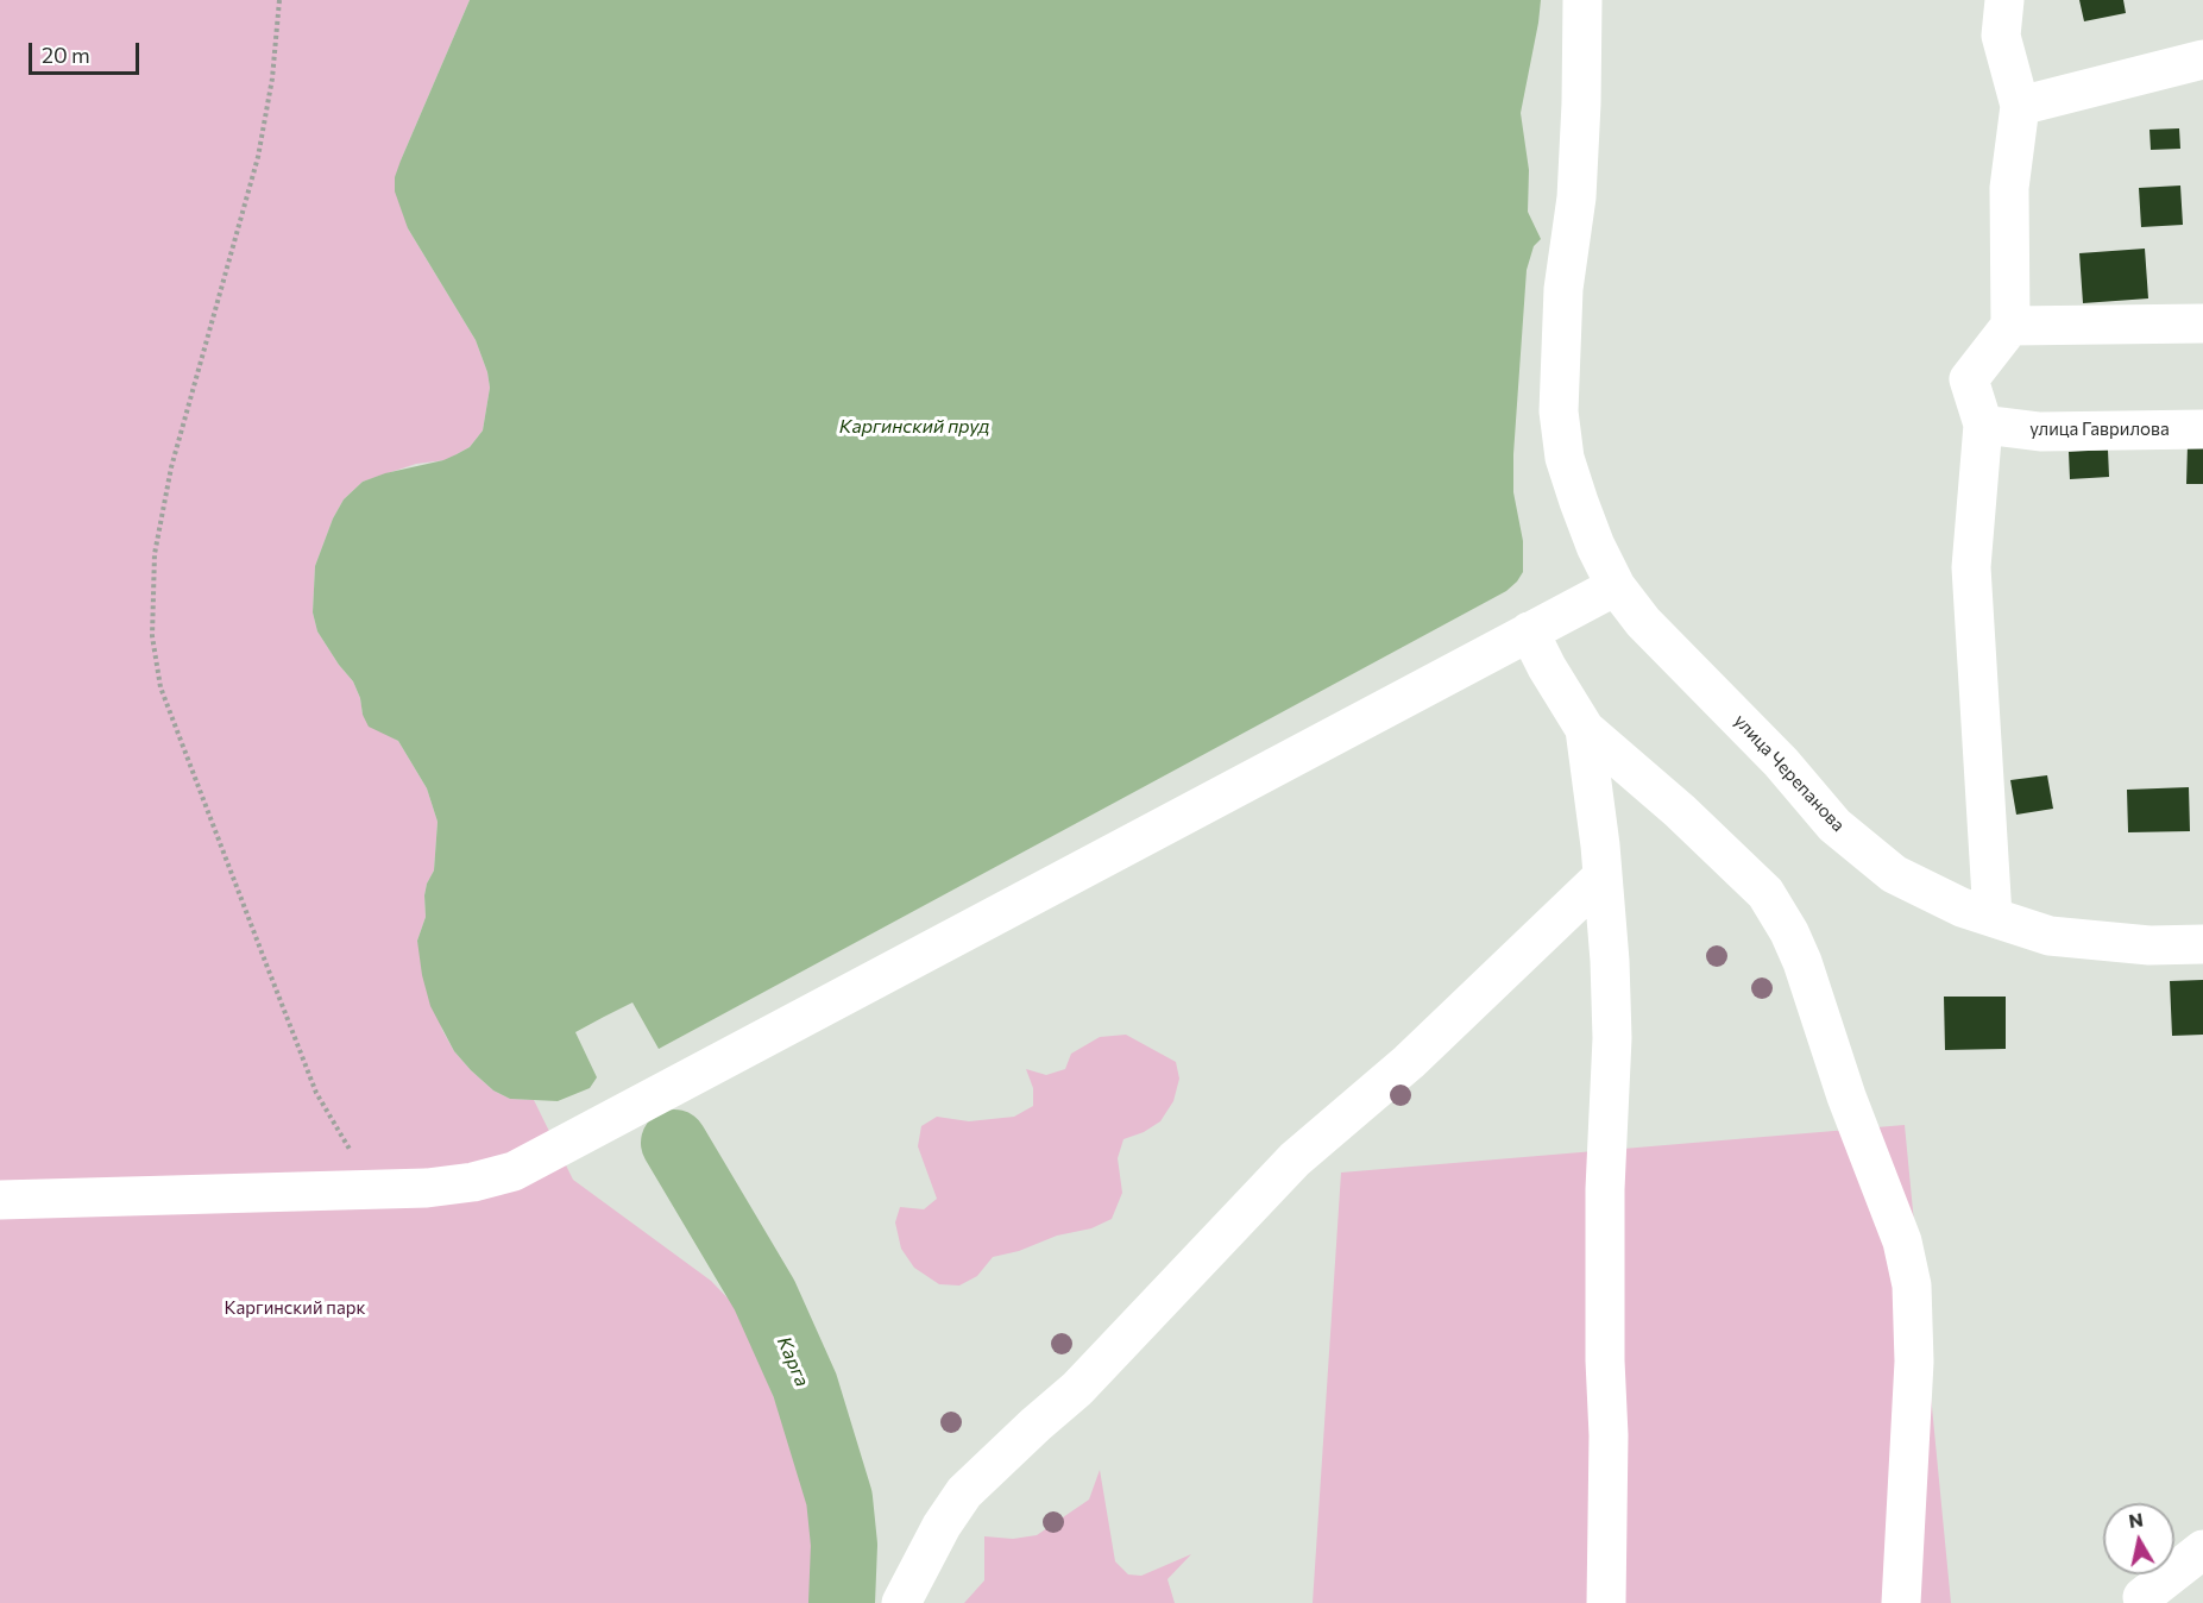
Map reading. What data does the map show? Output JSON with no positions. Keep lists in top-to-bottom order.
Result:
{
  "streets": {
    "street": ["улица Гаврилова", "улица Черепанова"]
  },
  "water": ["Каргинский пруд", "Карга"],
  "parks": ["Каргинский парк"],
  "scale_bar": "20 m",
  "north": "top"
}
